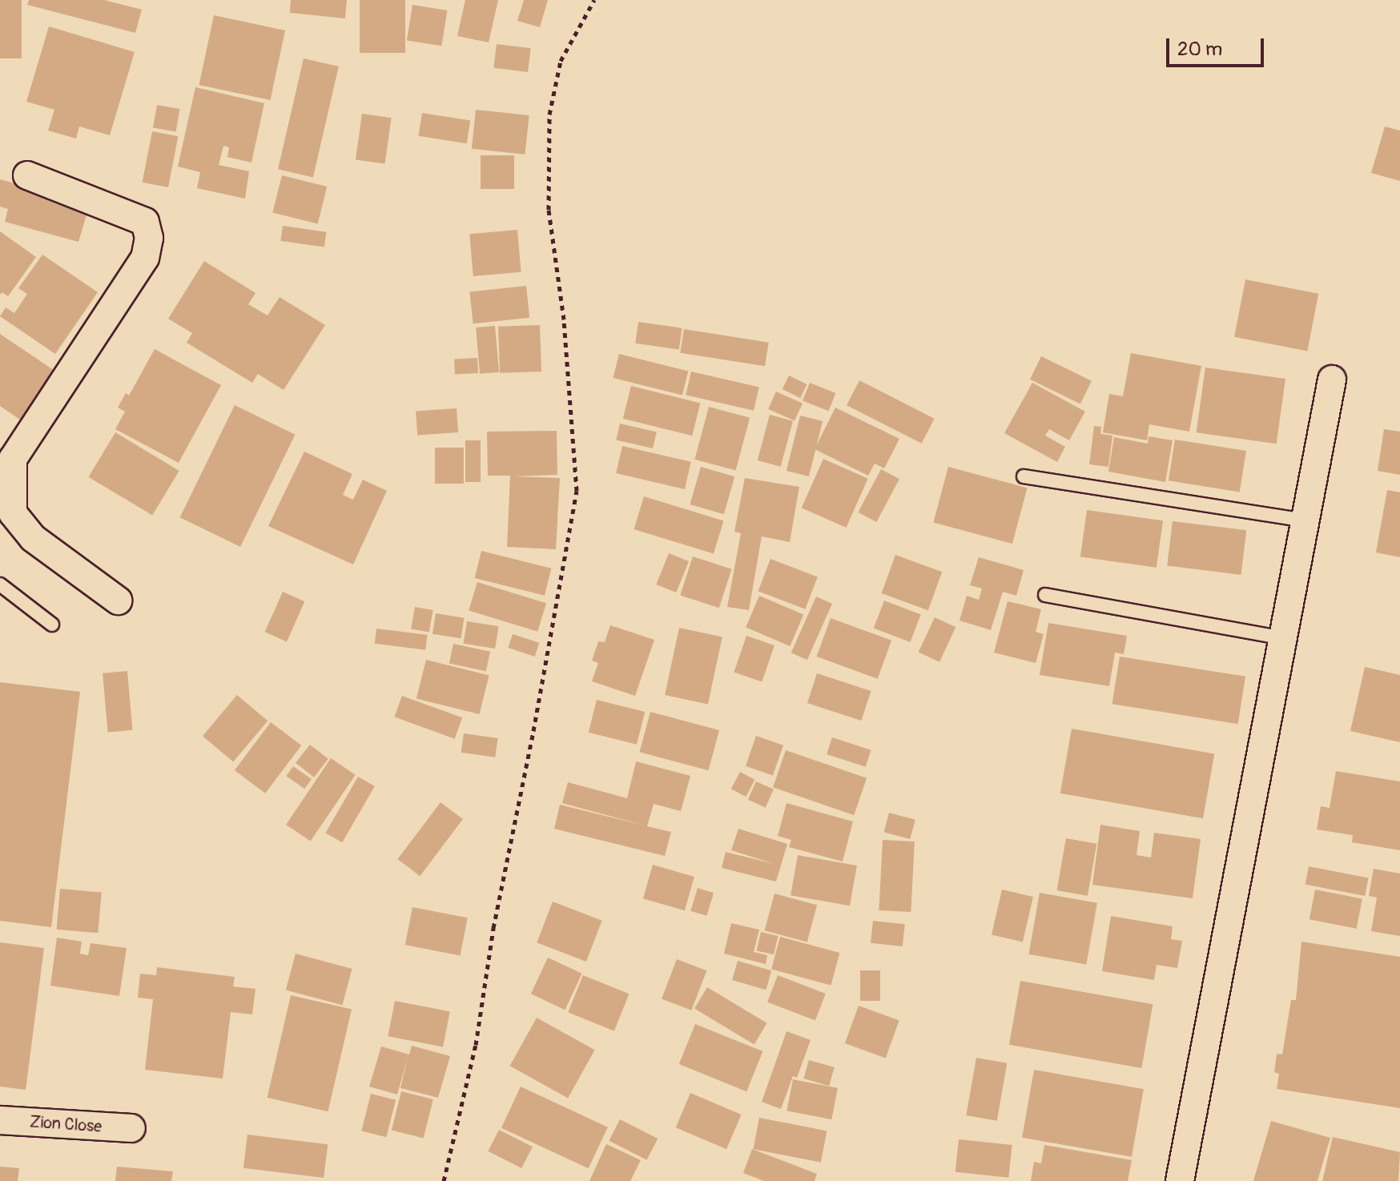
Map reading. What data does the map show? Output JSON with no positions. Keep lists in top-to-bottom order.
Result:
{
  "streets": {
    "street": ["Zion Close"]
  },
  "scale_bar": "20 m"
}
